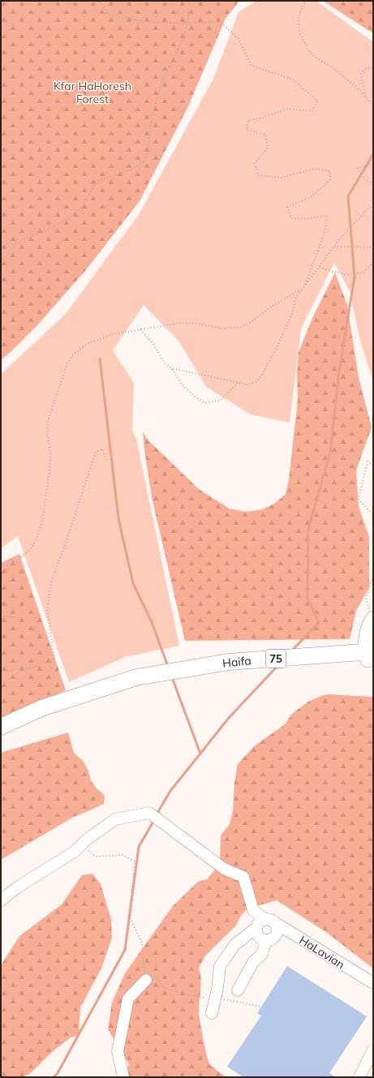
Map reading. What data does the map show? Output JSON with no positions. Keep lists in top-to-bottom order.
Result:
{
  "streets": {
    "highway": ["75", "Haifa"],
    "street": ["HaLavian"]
  },
  "parks": ["Kfar HaHoresh Forest"]
}
